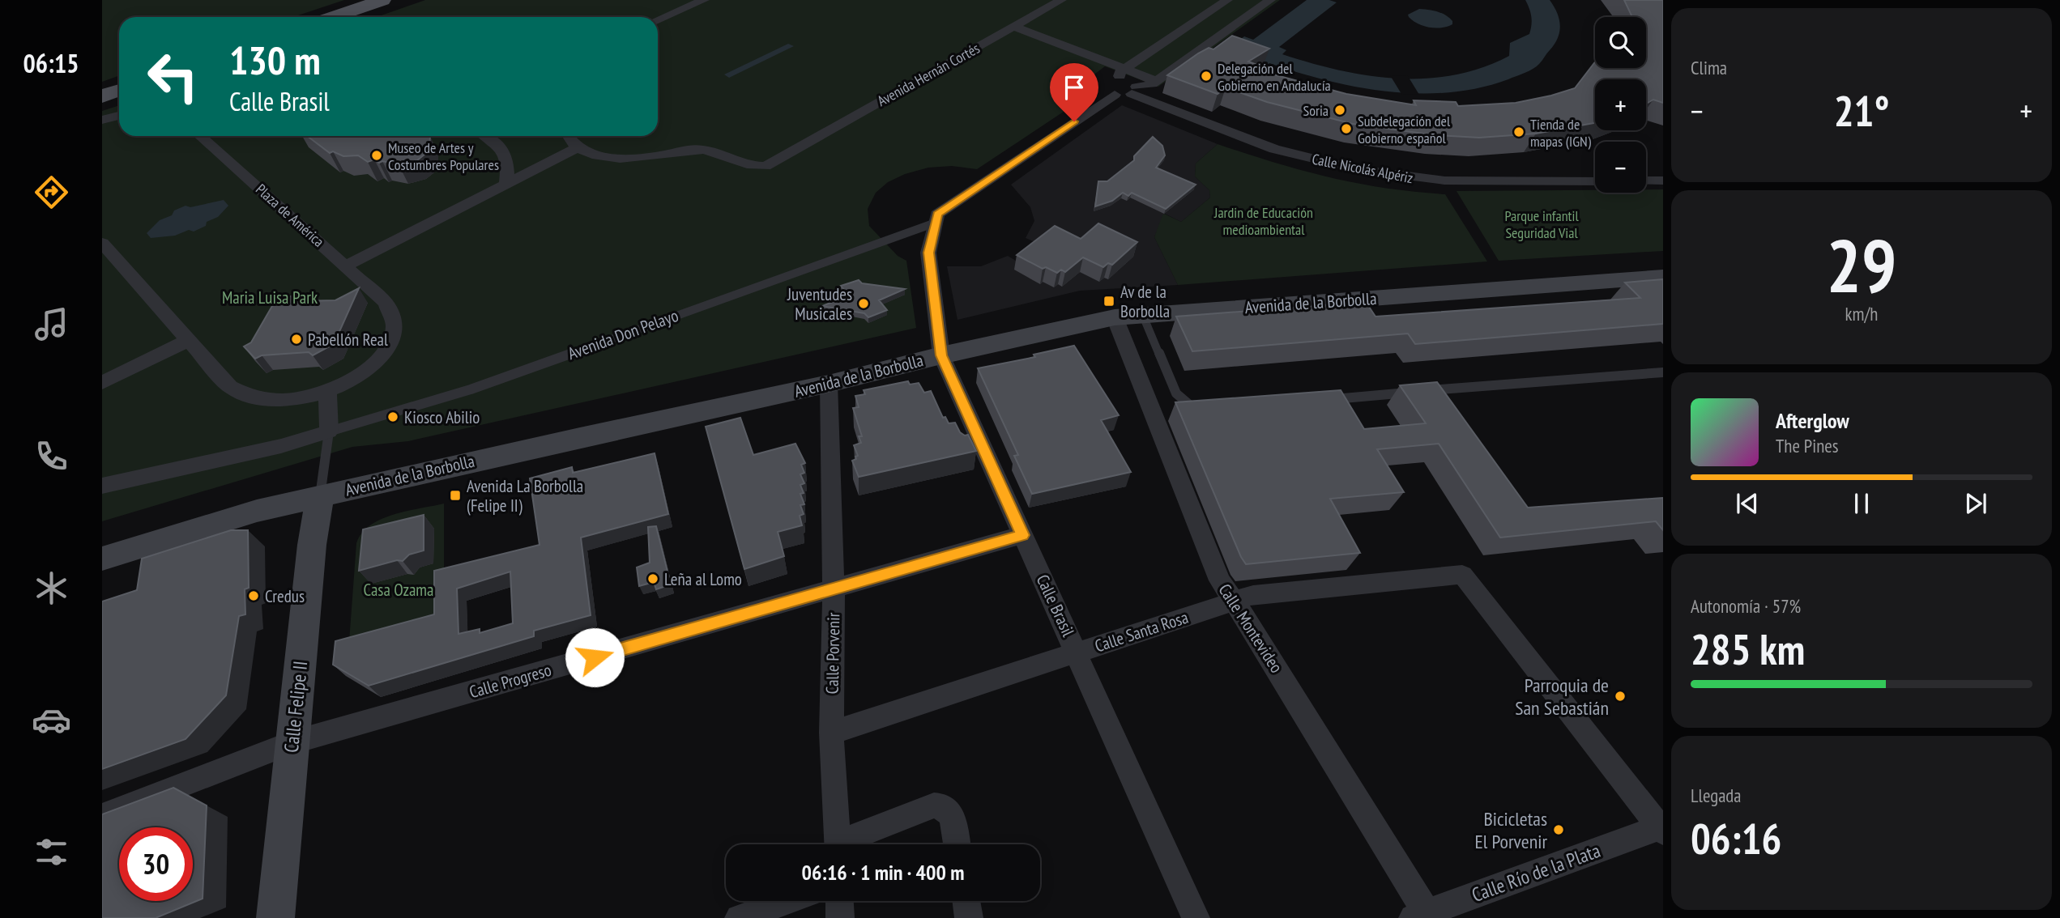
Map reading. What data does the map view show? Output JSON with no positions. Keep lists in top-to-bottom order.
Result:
{
  "streets": {
    "main road": ["Avenida de la Borbolla", "Calle Felipe II"],
    "street": [
      "Avenida Hernán Cortés",
      "Calle Nicolás Alpériz",
      "Plaza de América",
      "Calle Brasil",
      "Calle Montevideo",
      "Calle Santa Rosa",
      "Calle Porvenir",
      "Calle Progreso",
      "Calle Río de la Plata"
    ],
    "lane": ["Avenida Don Pelayo"]
  },
  "crossings": [
    ["Avenida de la Borbolla", "Calle Brasil"],
    ["Avenida de la Borbolla", "Calle Montevideo"],
    ["Avenida de la Borbolla", "Calle Porvenir"],
    ["Avenida de la Borbolla", "Calle Felipe II"],
    ["Avenida Don Pelayo", "Calle Brasil"],
    ["Calle Brasil", "Calle Santa Rosa"],
    ["Calle Brasil", "Calle Progreso"],
    ["Calle Montevideo", "Calle Santa Rosa"],
    ["Calle Montevideo", "Calle Río de la Plata"],
    ["Calle Santa Rosa", "Calle Porvenir"],
    ["Calle Santa Rosa", "Calle Río de la Plata"],
    ["Calle Porvenir", "Calle Progreso"],
    ["Calle Progreso", "Calle Felipe II"]
  ],
  "parks": [
    "Jardin de Educación medioambiental",
    "Parque infantil Seguridad Vial",
    "Maria Luisa Park",
    "Casa Ozama"
  ],
  "places": {
    "other": [
      "Delegación del Gobierno en Andalucía",
      "Soria",
      "Subdelegación del Gobierno español",
      "Tienda de mapas (IGN)",
      "Museo de Artes y Costumbres Populares",
      "Juventudes Musicales",
      "Pabellón Real",
      "Kiosco Abilio",
      "Leña al Lomo",
      "Credus",
      "Parroquia de San Sebastián",
      "Bicicletas El Porvenir"
    ],
    "transit": ["Av de la Borbolla", "Avenida La Borbolla (Felipe II)"]
  },
  "page": {
    "tabs": "06:15",
    "tile": [
      "Clima",
      ["29", "km/h"],
      ["Autonomía · 57%", "285 km"],
      ["Llegada", "06:16"]
    ],
    "map_buttons": ["+", "−"],
    "turn": ["130 m", "Calle Brasil"],
    "heat": ["−", "21°", "+"],
    "song": ["Afterglow", "The Pines"],
    "limit": "30",
    "trip": "06:16 · 1 min · 400 m"
  }
}
